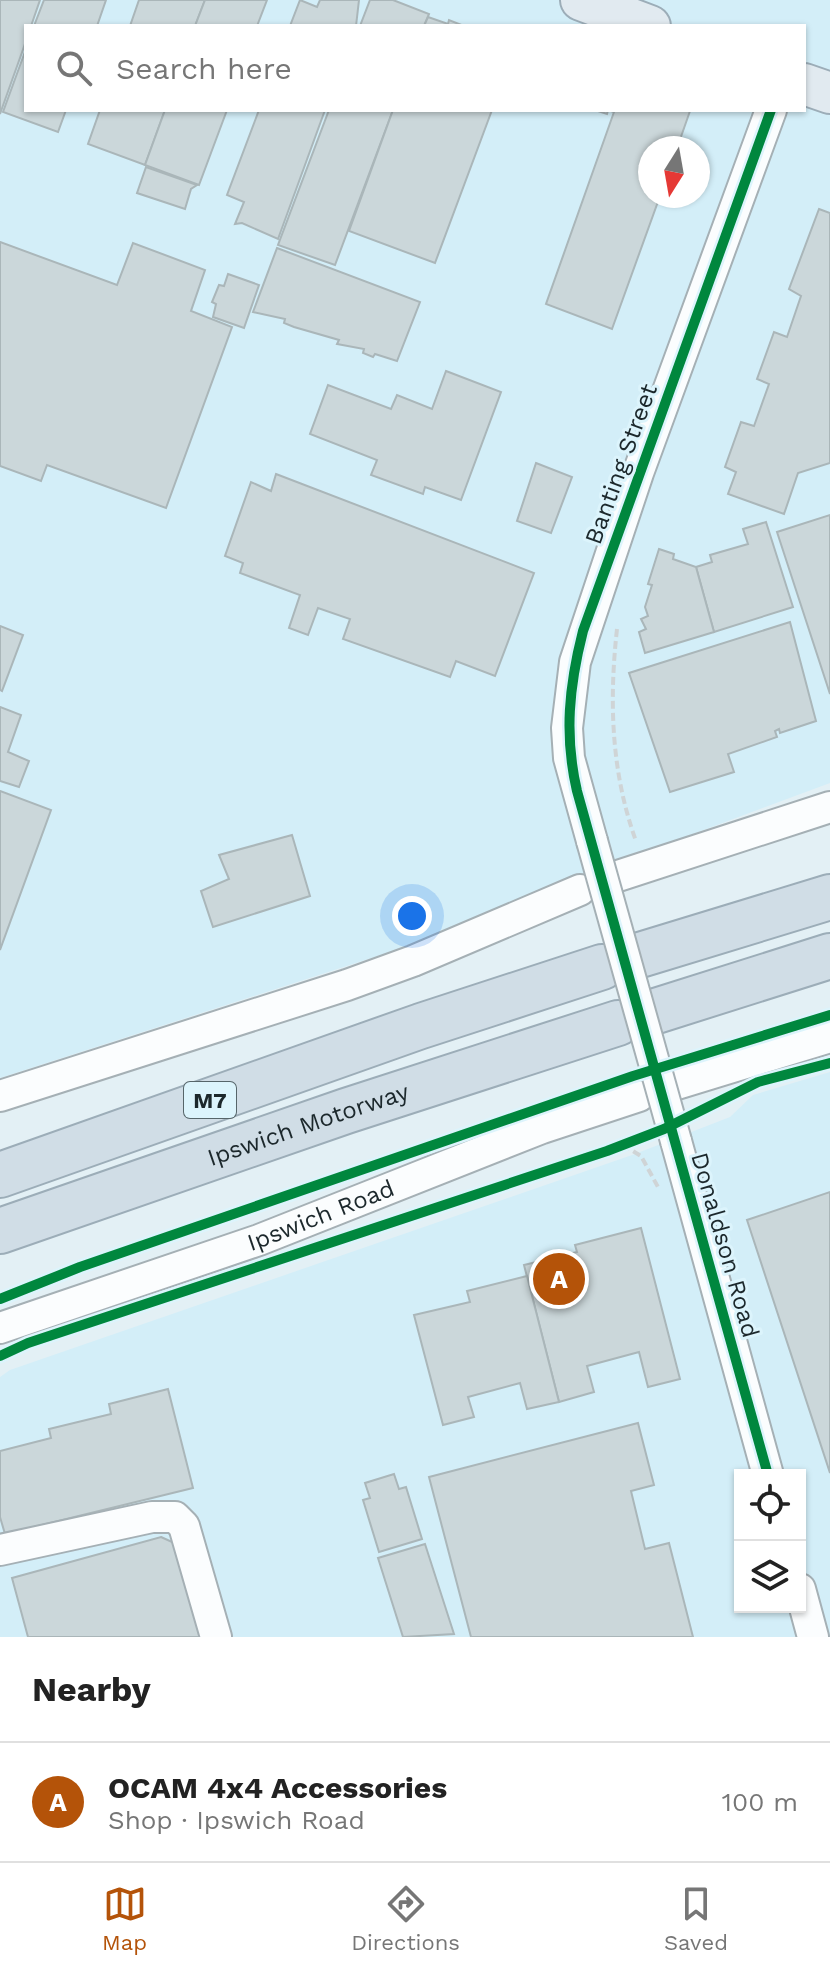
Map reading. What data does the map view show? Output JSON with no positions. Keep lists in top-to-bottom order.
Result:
{
  "streets": {
    "highway": ["M7", "Ipswich Motorway"],
    "street": ["Banting Street", "Ipswich Road", "Donaldson Road"]
  },
  "crossings": [
    ["Banting Street", "Donaldson Road"]
  ],
  "north": "bottom",
  "page": {
    "search": "Search here",
    "pins": "A",
    "heading": "Nearby",
    "list": [
      {
        "mark": "A",
        "name": "OCAM 4x4 Accessories",
        "note": "Shop · Ipswich Road",
        "value": "100 m"
      }
    ],
    "nav": ["Map", "Directions", "Saved"]
  }
}
